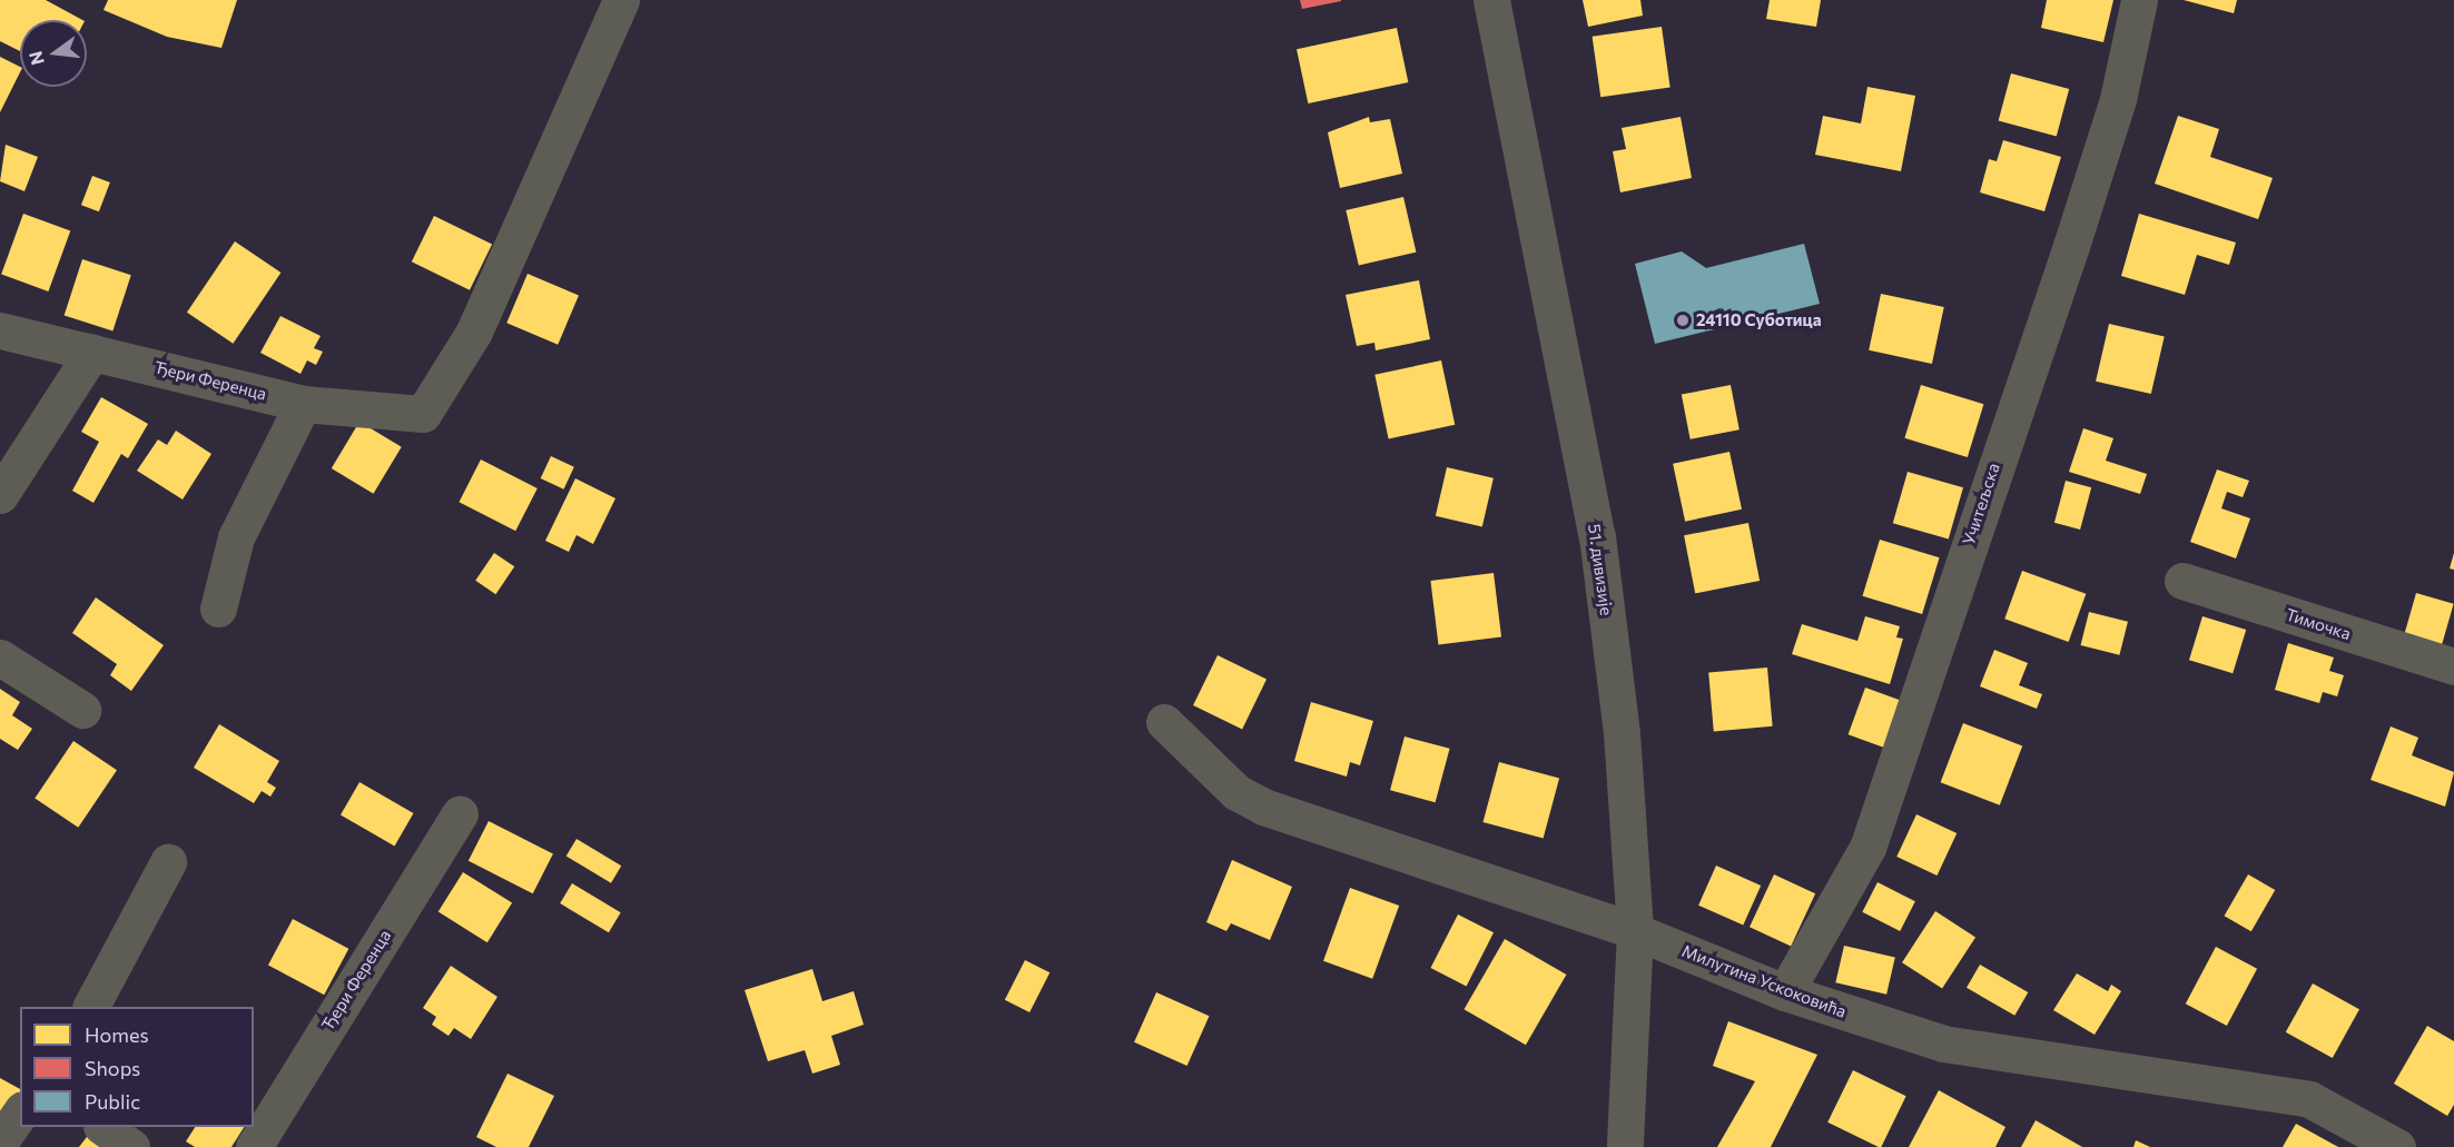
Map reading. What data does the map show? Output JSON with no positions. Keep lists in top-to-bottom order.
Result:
{
  "streets": {
    "street": [
      "Ђери Ференца",
      "Учитељска",
      "51. дивизије",
      "Тимочка",
      "Милутина Ускоковића"
    ]
  },
  "crossings": [
    ["Учитељска", "Милутина Ускоковића"],
    ["51. дивизије", "Милутина Ускоковића"]
  ],
  "places": ["24110 Суботица"],
  "legend": ["Homes", "Shops", "Public"],
  "north": "left"
}
